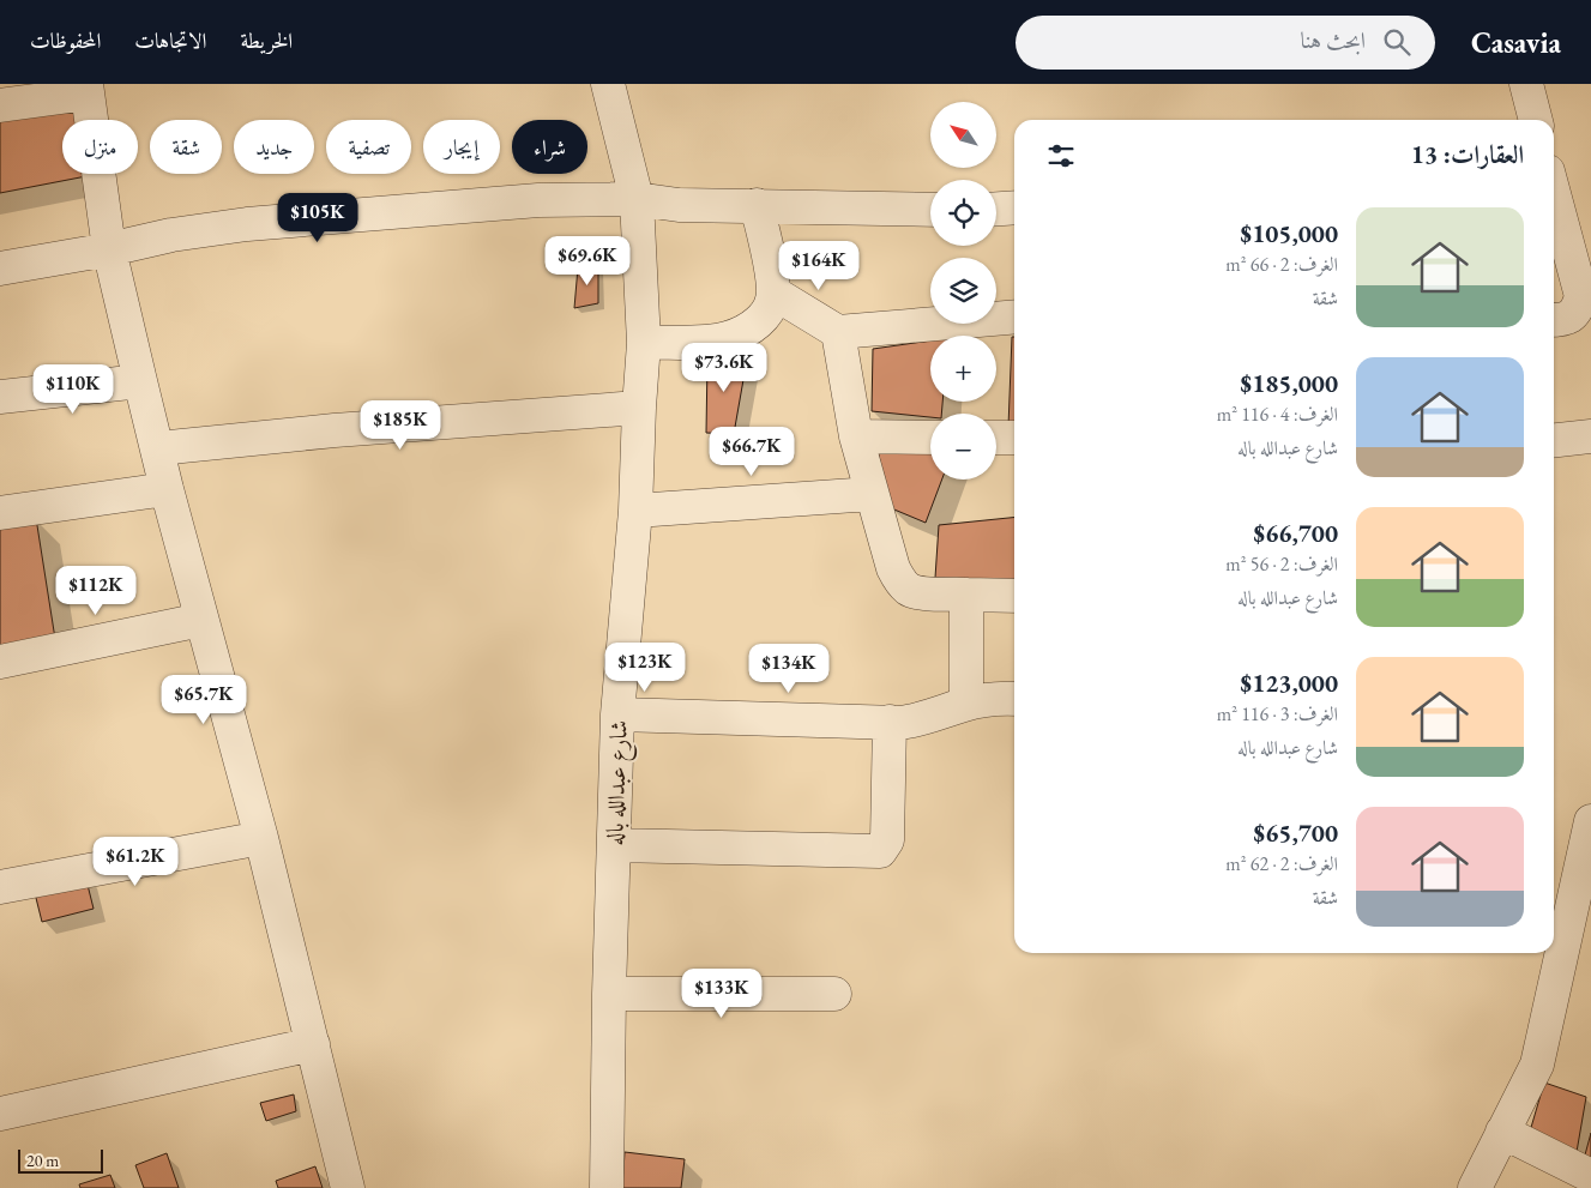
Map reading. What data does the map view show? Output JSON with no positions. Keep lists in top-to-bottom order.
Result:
{
  "streets": {
    "street": ["شارع عبدالله باله"]
  },
  "scale_bar": "20 m",
  "north": "top left",
  "page": {
    "header": "Casavia",
    "search": "ابحث هنا",
    "nav": ["الخريطة", "الاتجاهات", "المحفوظات"],
    "map_buttons": ["+", "−"],
    "chip": [
      "شراء",
      "إيجار",
      "تصفية",
      "جديد",
      "شقة",
      "منزل"
    ],
    "heading": "العقارات: 13",
    "list": [
      {
        "name": "$105,000",
        "note": "الغرف: 2 · 66 m² · شقة"
      },
      {
        "name": "$185,000",
        "note": "الغرف: 4 · 116 m² · شارع عبدالله باله"
      },
      {
        "name": "$66,700",
        "note": "الغرف: 2 · 56 m² · شارع عبدالله باله"
      },
      {
        "name": "$123,000",
        "note": "الغرف: 3 · 116 m² · شارع عبدالله باله"
      },
      {
        "name": "$65,700",
        "note": "الغرف: 2 · 62 m² · شقة"
      }
    ],
    "price": [
      "$105K",
      "$69.6K",
      "$164K",
      "$73.6K",
      "$110K",
      "$185K",
      "$66.7K",
      "$112K",
      "$123K",
      "$134K",
      "$65.7K",
      "$61.2K",
      "$133K"
    ],
    "scale": "20 m"
  }
}
